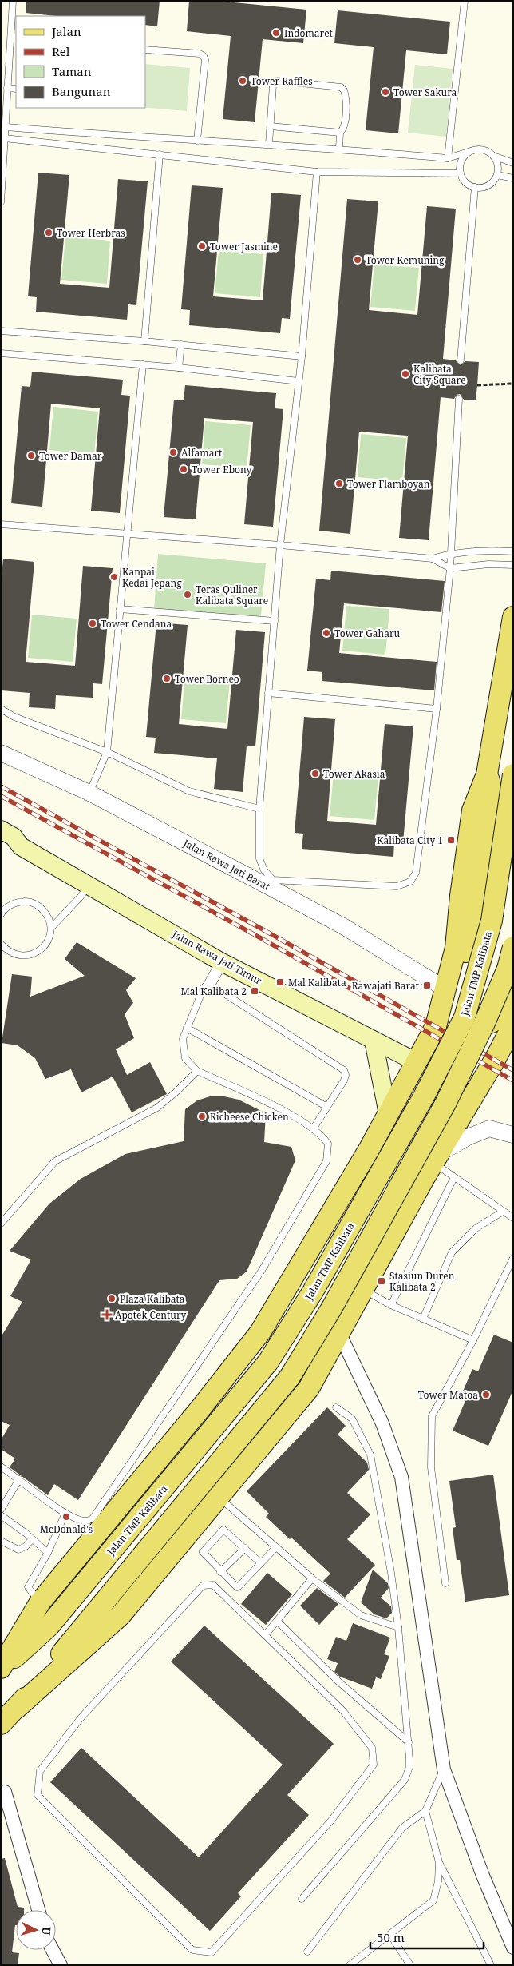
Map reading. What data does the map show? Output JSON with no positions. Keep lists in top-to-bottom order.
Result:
{
  "streets": {
    "main road": ["Jalan Rawa Jati Timur", "Jalan TMP Kalibata"],
    "street": ["Jalan Rawa Jati Barat"]
  },
  "places": {
    "other": [
      "Indomaret",
      "Tower Raffles",
      "Tower Sakura",
      "Tower Herbras",
      "Tower Jasmine",
      "Tower Kemuning",
      "Kalibata City Square",
      "Alfamart",
      "Tower Damar",
      "Tower Ebony",
      "Tower Flamboyan",
      "Kanpai Kedai Jepang",
      "Teras Quliner Kalibata Square",
      "Tower Cendana",
      "Tower Gaharu",
      "Tower Borneo",
      "Tower Akasia",
      "Richeese Chicken",
      "Plaza Kalibata",
      "Tower Matoa",
      "McDonald's"
    ],
    "transit": [
      "Kalibata City 1",
      "Mal Kalibata",
      "Rawajati Barat",
      "Mal Kalibata 2",
      "Stasiun Duren Kalibata 2"
    ],
    "health": ["Apotek Century"]
  },
  "legend": [
    "Jalan",
    "Rel",
    "Taman",
    "Bangunan"
  ],
  "scale_bar": "50 m",
  "north": "right"
}
